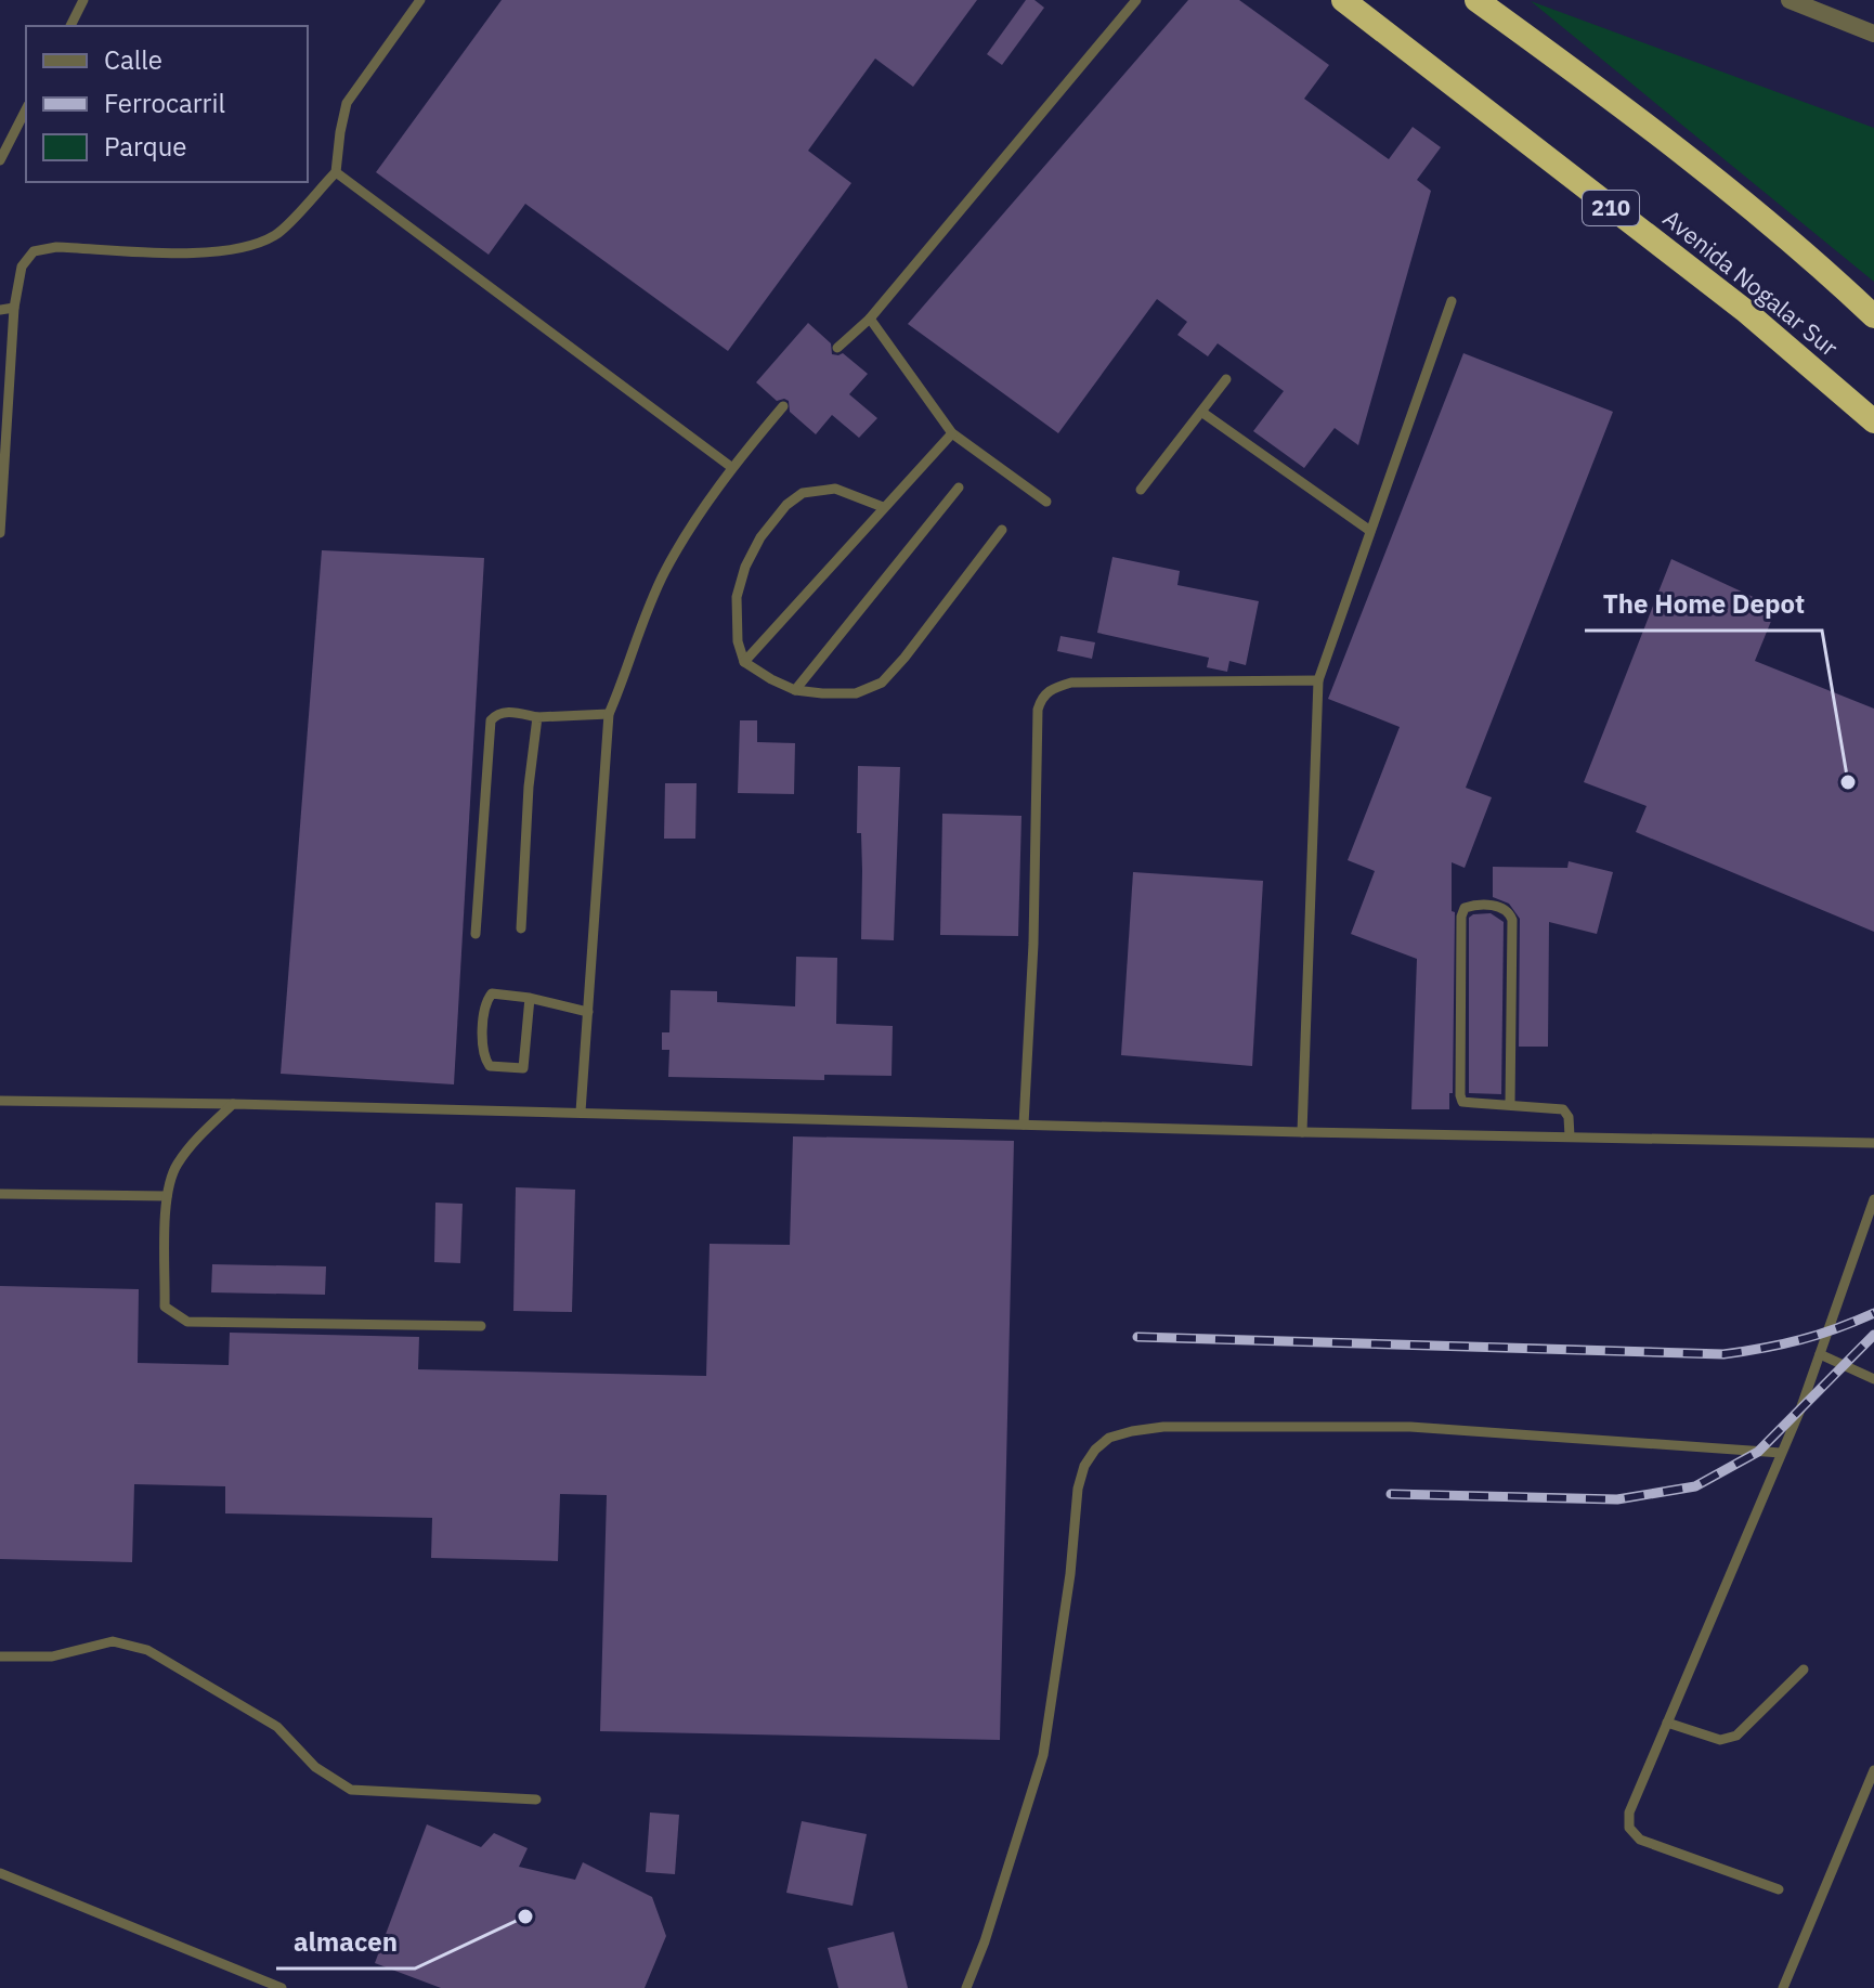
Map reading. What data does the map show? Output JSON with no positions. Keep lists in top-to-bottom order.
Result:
{
  "streets": {
    "highway": ["210", "Avenida Nogalar Sur"]
  },
  "places": ["The Home Depot", "almacen"],
  "legend": ["Calle", "Ferrocarril", "Parque"]
}
